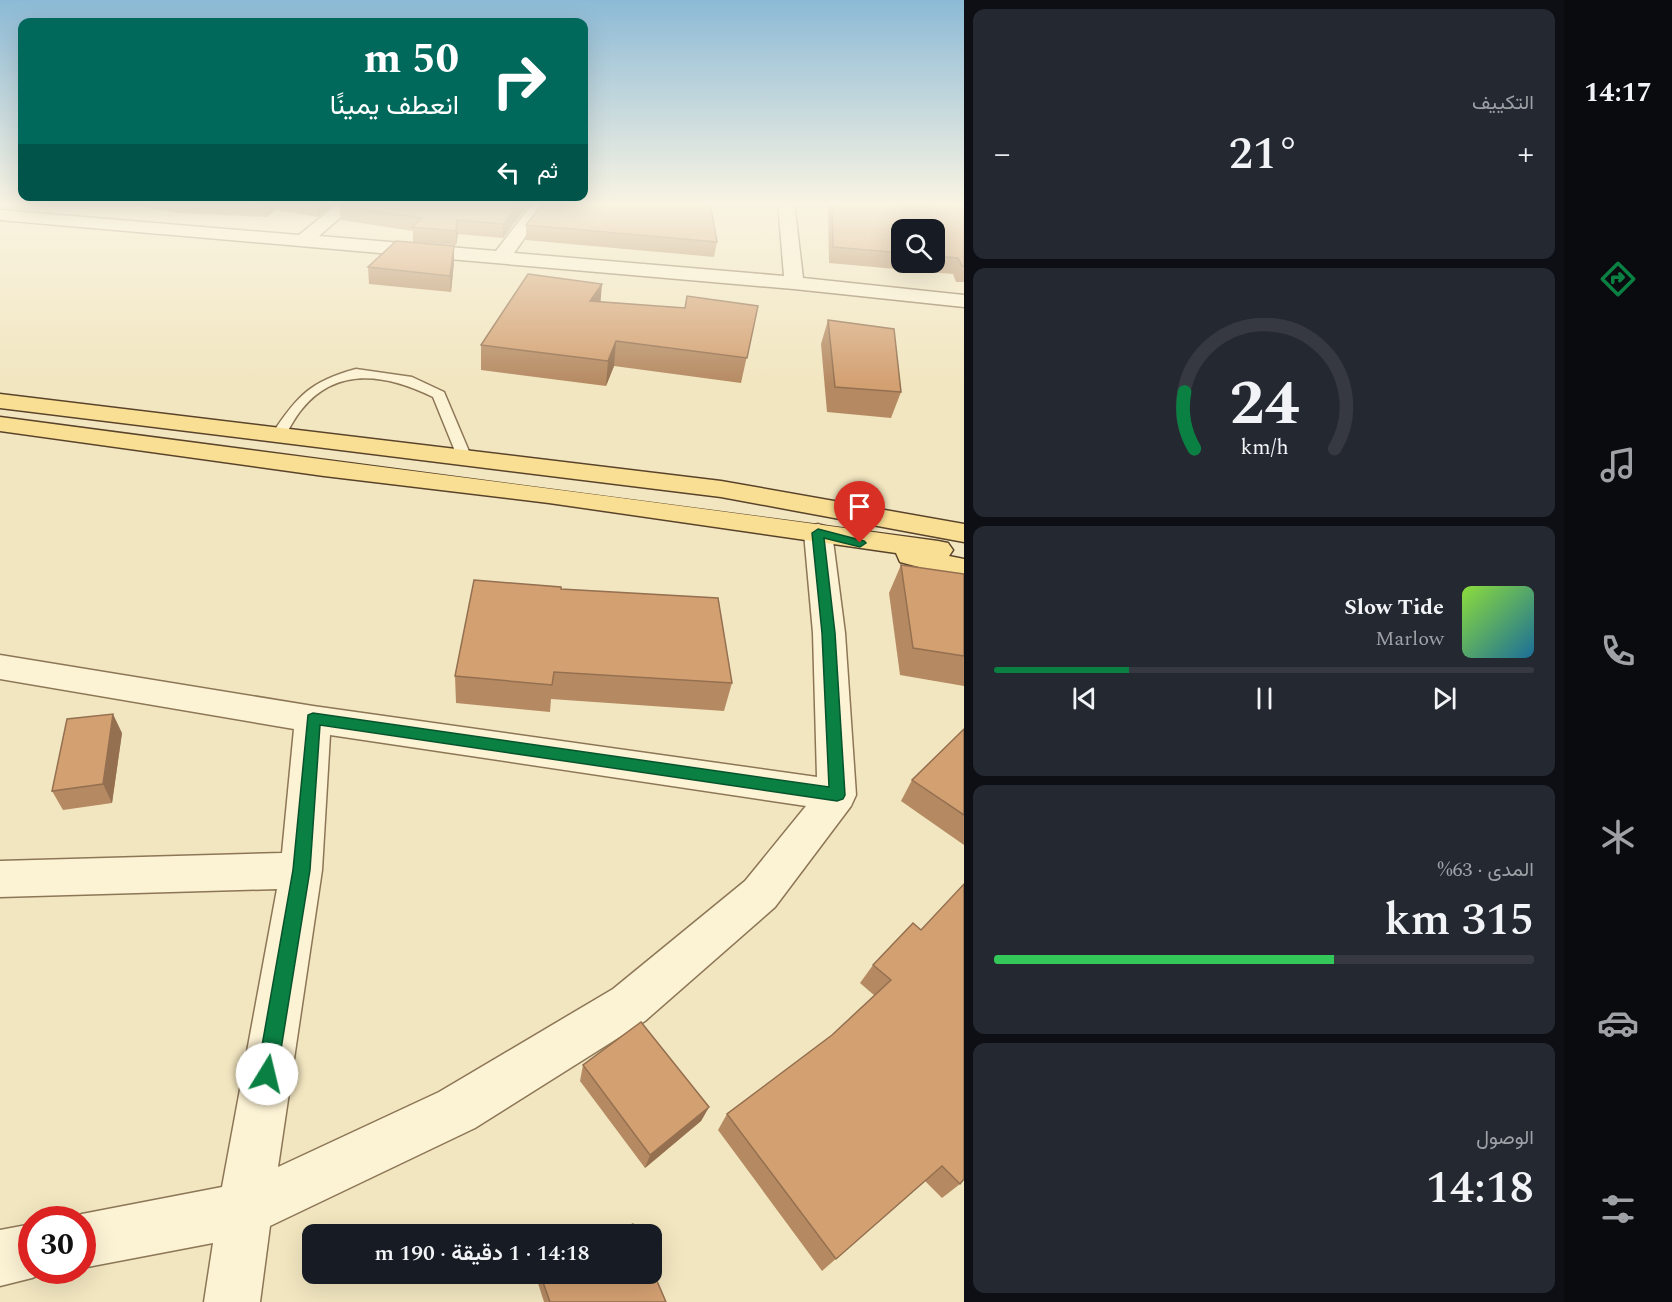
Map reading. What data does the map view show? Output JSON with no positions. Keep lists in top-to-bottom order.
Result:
{
  "page": {
    "tabs": "14:17",
    "tile": [
      "التكييف",
      ["المدى · 63%", "315 km"],
      ["الوصول", "14:18"]
    ],
    "turn": ["50 m", "انعطف يمينًا"],
    "heat": ["−", "21°", "+"],
    "then": "ثم",
    "song": ["Slow Tide", "Marlow"],
    "limit": "30",
    "trip": "14:18 · 1 دقيقة · 190 m",
    "gauge": ["24", "km/h"]
  }
}
